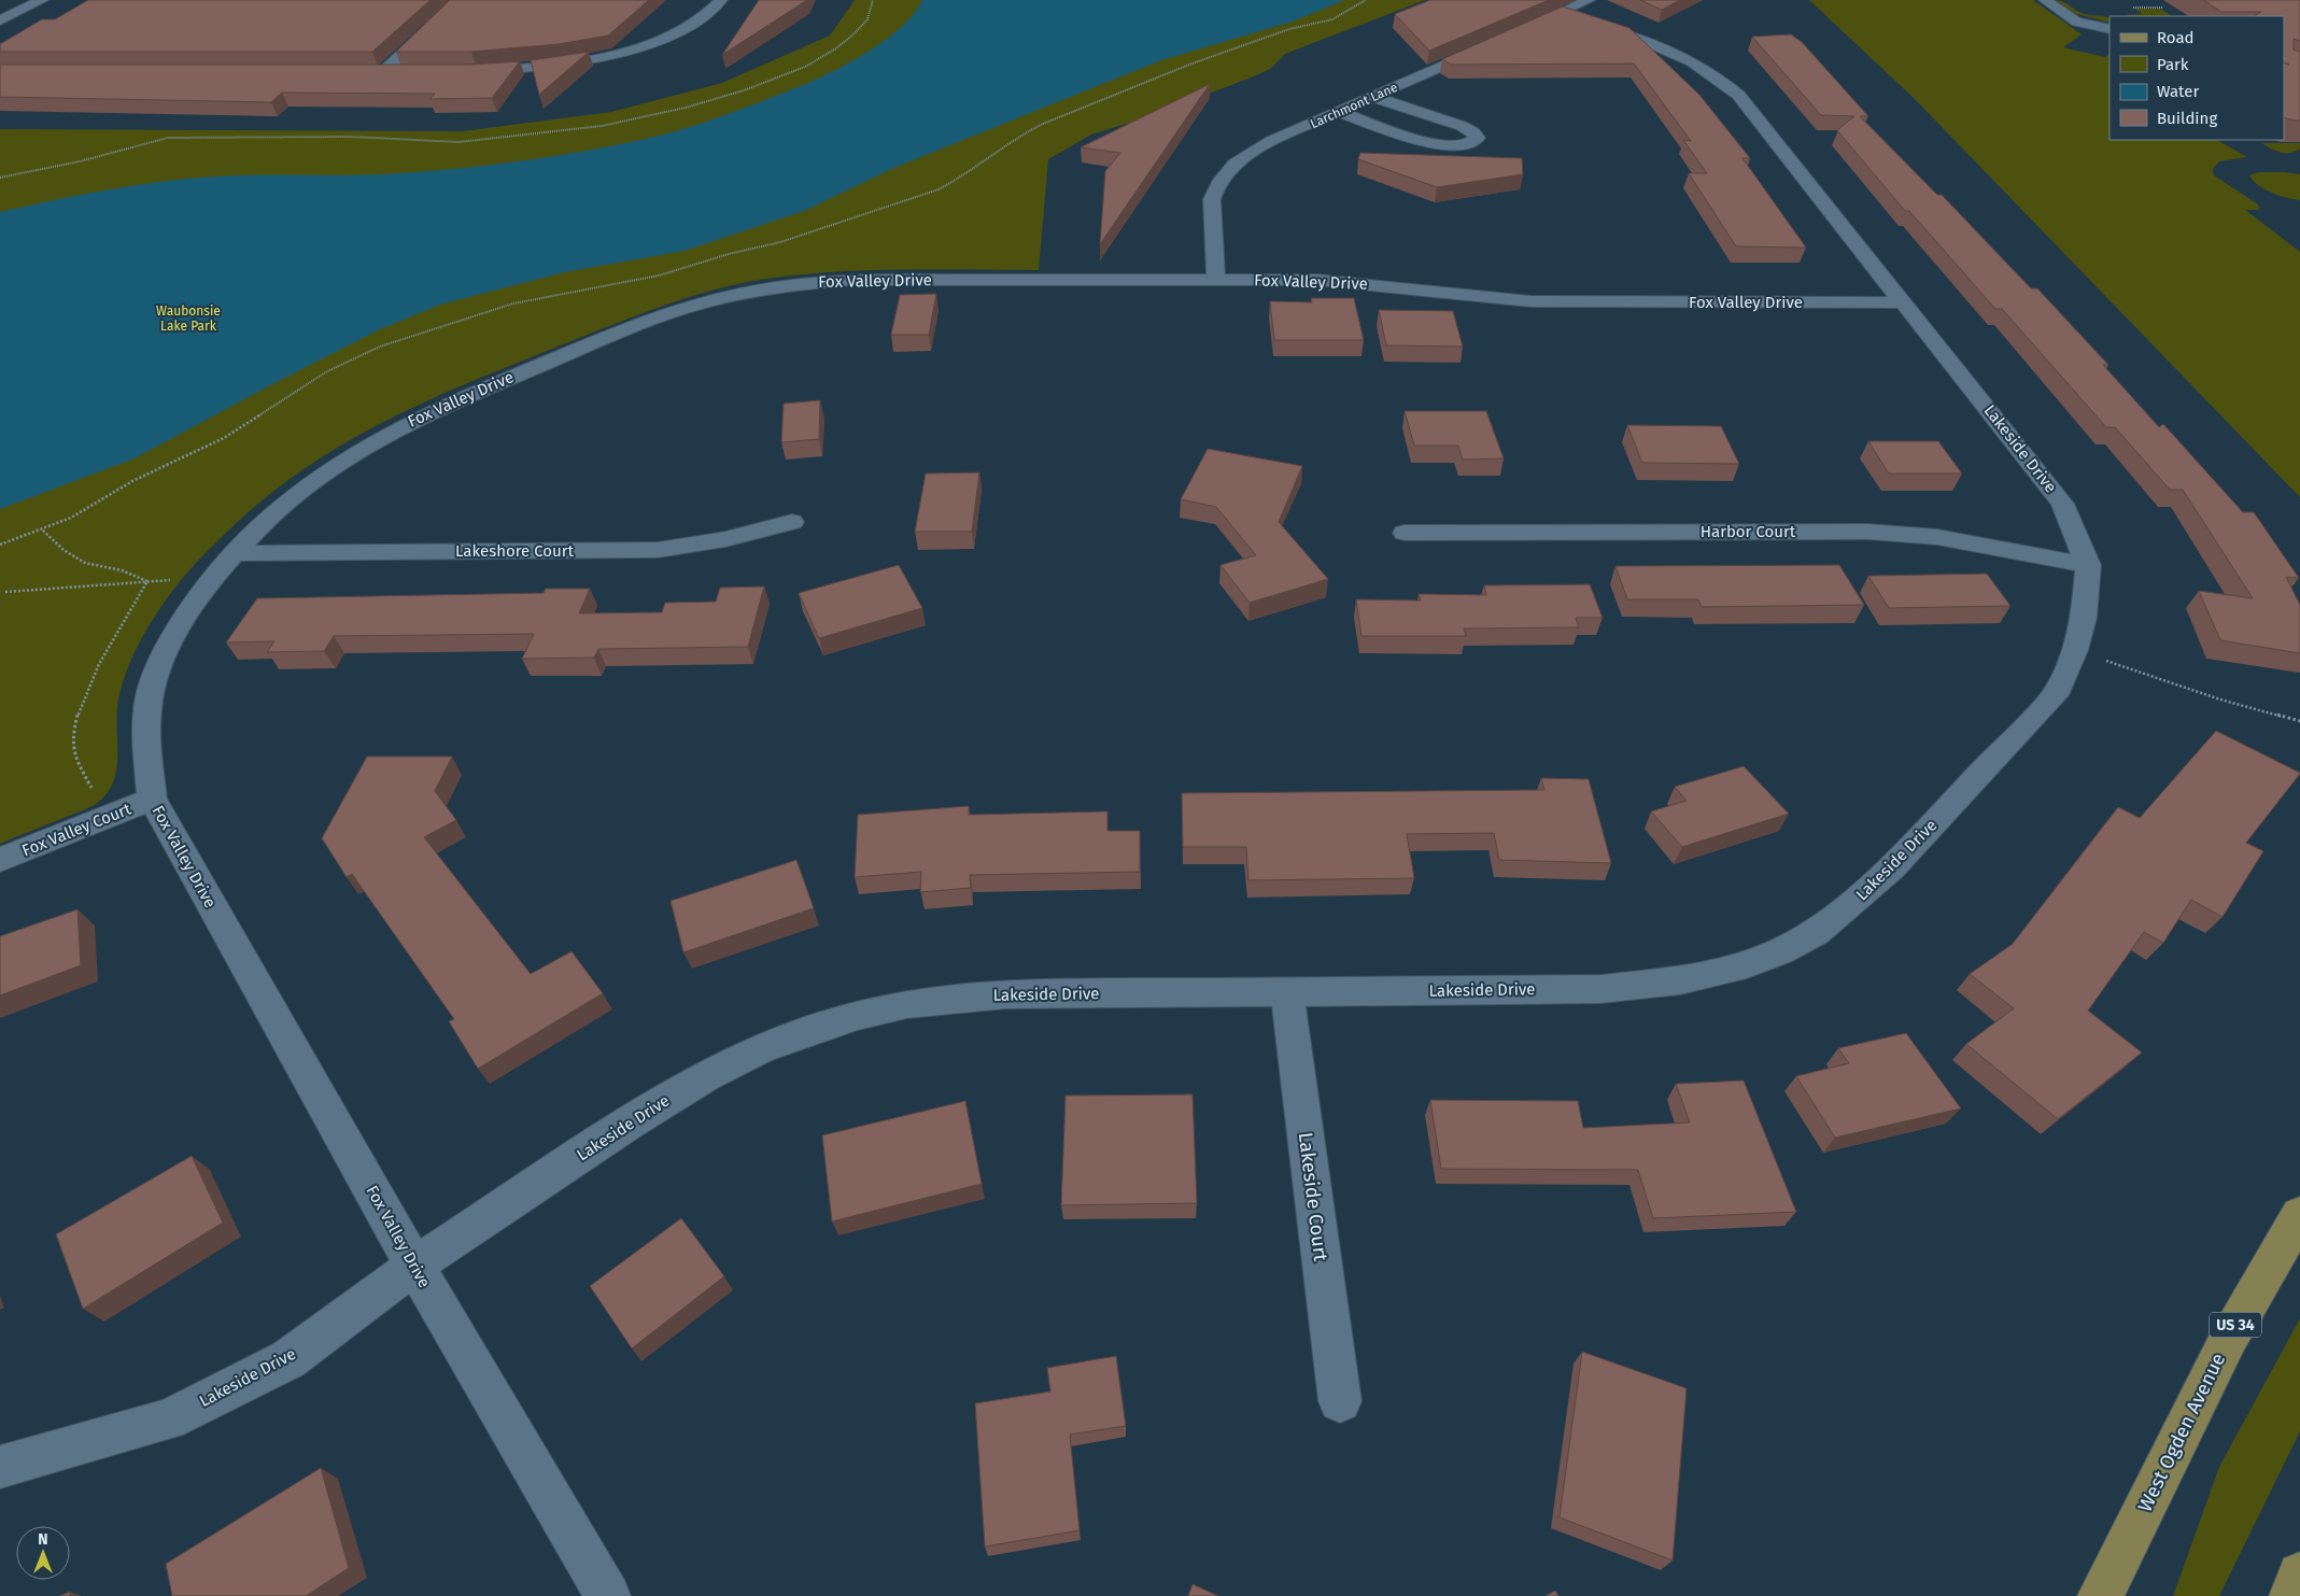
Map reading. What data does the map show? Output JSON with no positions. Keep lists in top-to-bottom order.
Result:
{
  "streets": {
    "main road": ["US 34", "West Ogden Avenue"],
    "street": [
      "Larchmont Lane",
      "Fox Valley Drive",
      "Lakeside Drive",
      "Harbor Court",
      "Lakeshore Court",
      "Fox Valley Court",
      "Lakeside Court"
    ]
  },
  "crossings": [
    ["Larchmont Lane", "Fox Valley Drive"],
    ["Fox Valley Drive", "Lakeside Drive"],
    ["Fox Valley Drive", "Lakeshore Court"],
    ["Fox Valley Drive", "Fox Valley Court"],
    ["Lakeside Drive", "Harbor Court"],
    ["Lakeside Drive", "Lakeside Court"]
  ],
  "parks": ["Waubonsie Lake Park"],
  "legend": [
    "Road",
    "Park",
    "Water",
    "Building"
  ],
  "north": "top"
}
